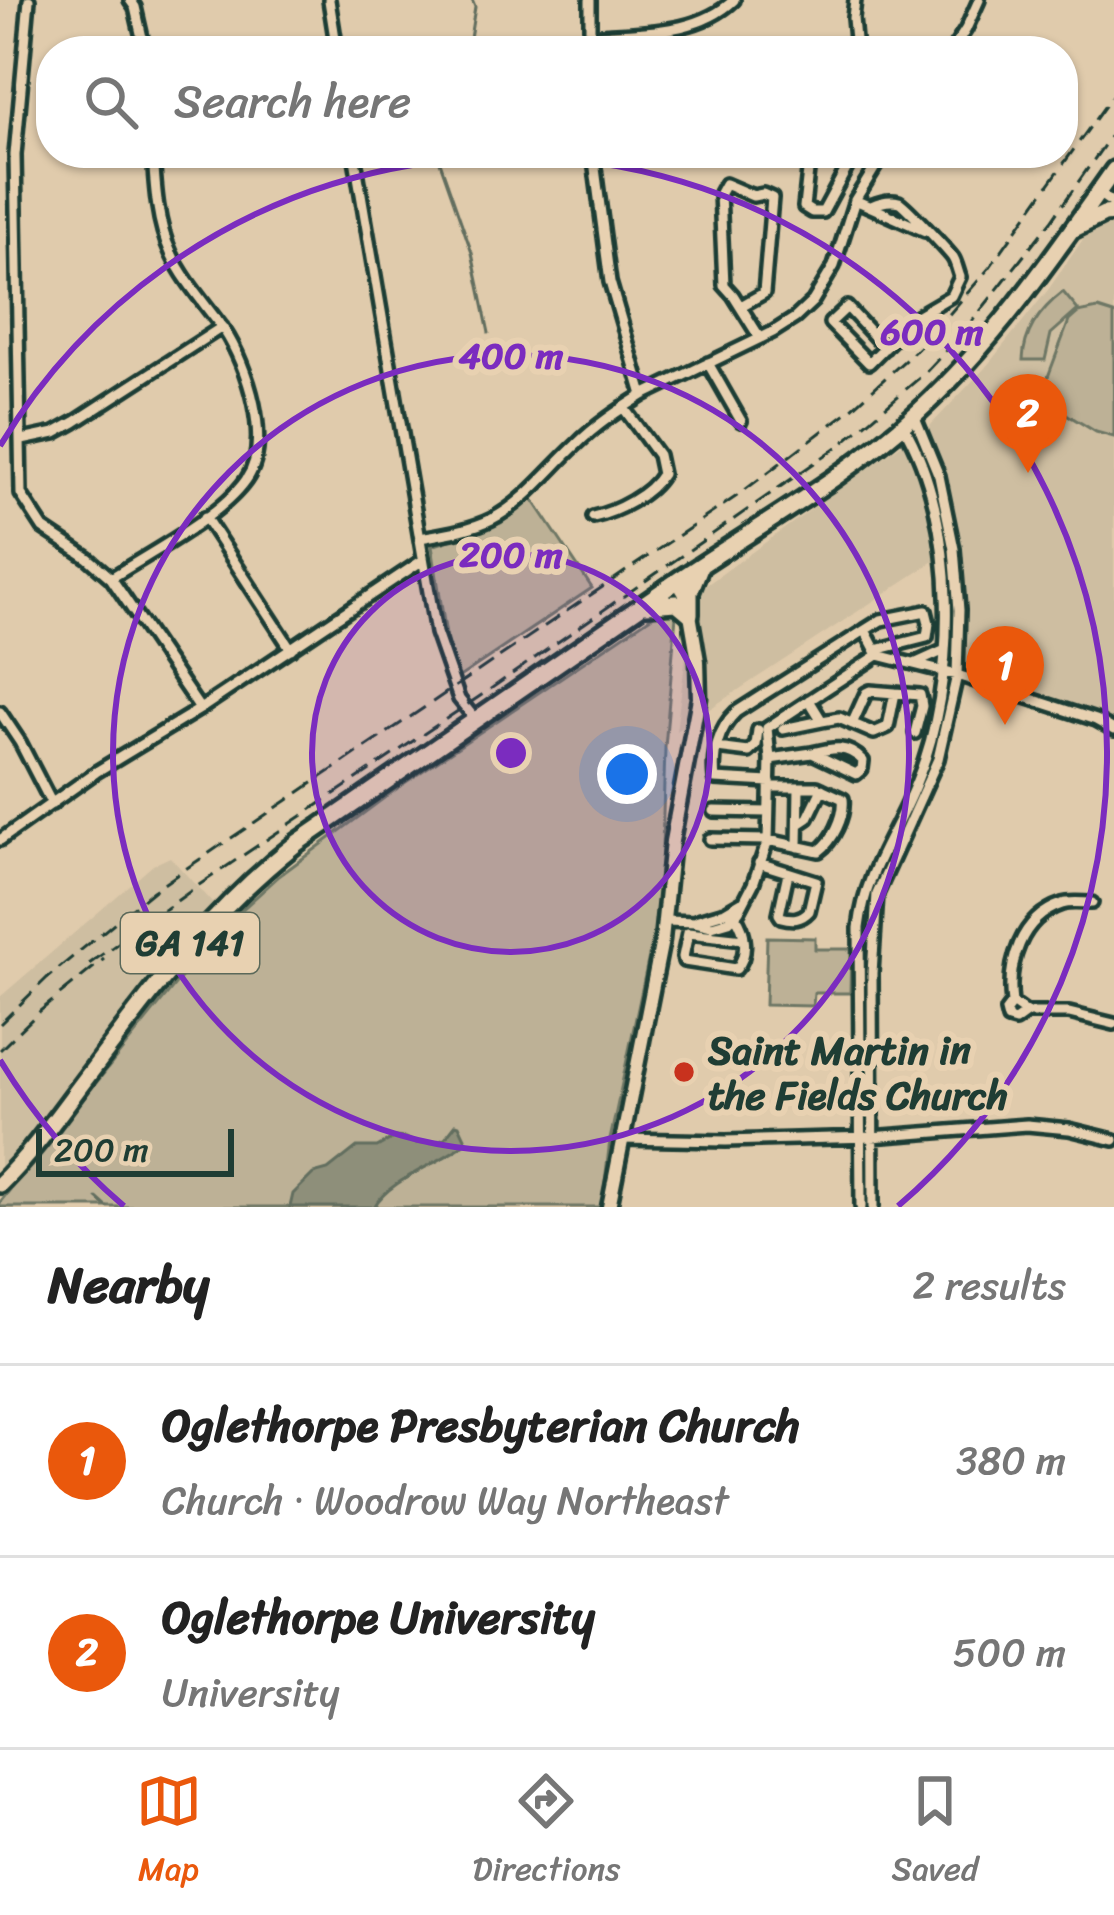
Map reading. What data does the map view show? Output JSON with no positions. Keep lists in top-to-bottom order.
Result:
{
  "streets": {
    "highway": ["GA 141"]
  },
  "places": ["Saint Martin in the Fields Church"],
  "scale_bar": "200 m",
  "page": {
    "search": "Search here",
    "pins": ["2", "1"],
    "scale": "200 m",
    "heading": ["Nearby", "2 results"],
    "list": [
      {
        "mark": "1",
        "name": "Oglethorpe Presbyterian Church",
        "note": "Church · Woodrow Way Northeast",
        "value": "380 m"
      },
      {
        "mark": "2",
        "name": "Oglethorpe University",
        "note": "University",
        "value": "500 m"
      }
    ],
    "nav": ["Map", "Directions", "Saved"]
  },
  "rings": ["600 m", "400 m", "200 m"]
}
